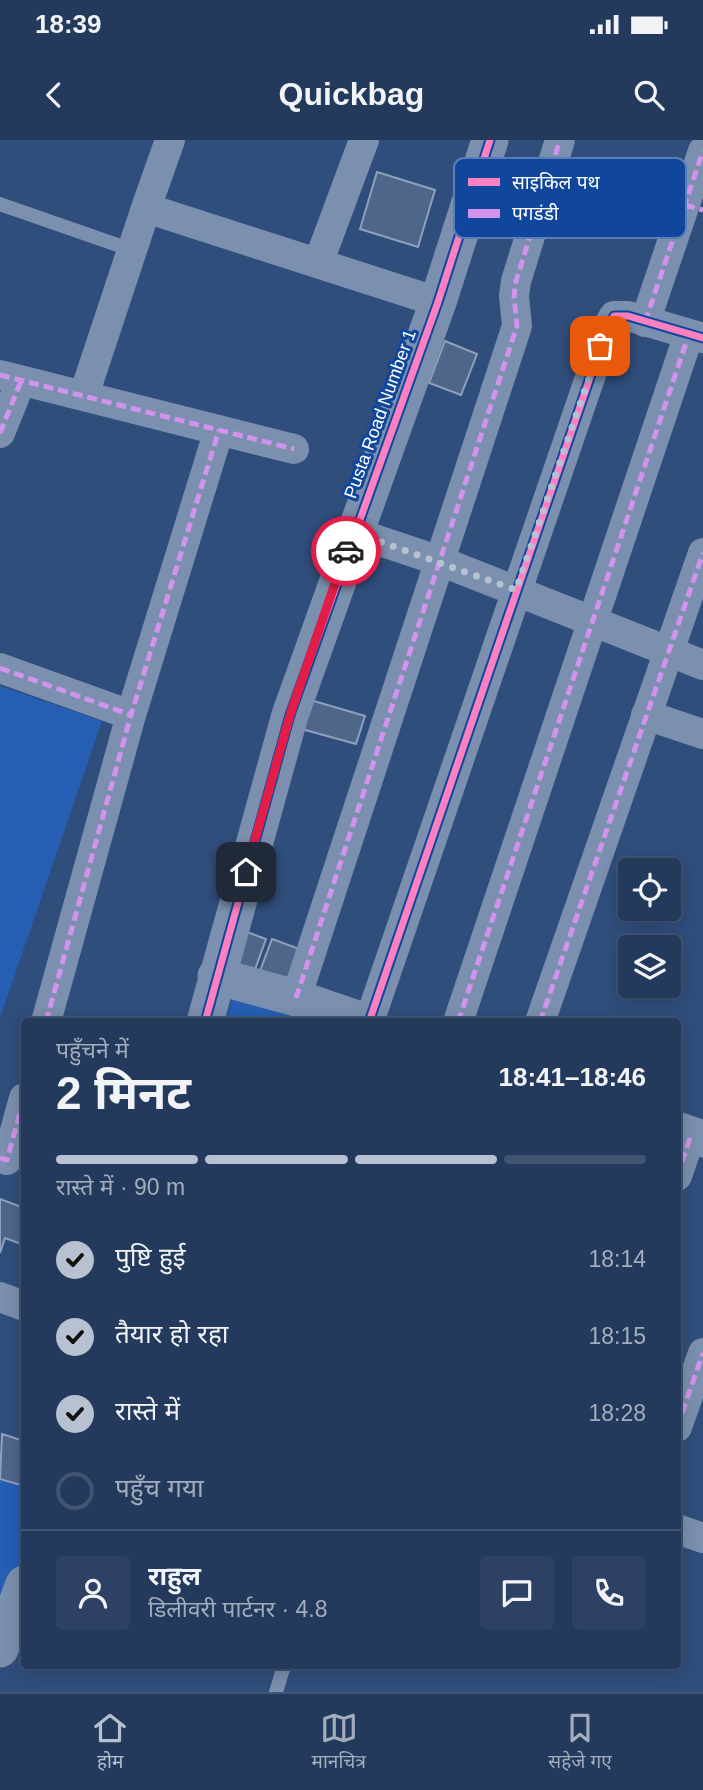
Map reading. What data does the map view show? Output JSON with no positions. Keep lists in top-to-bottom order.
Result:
{
  "streets": {
    "street": ["Pusta Road Number 1"]
  },
  "legend": ["साइकिल पथ", "पगडंडी"],
  "page": {
    "status": "18:39",
    "header": "Quickbag",
    "heading": ["2 मिनट", "पहुँचने में", "18:41–18:46"],
    "panel": ["राहुल", "डिलीवरी पार्टनर · 4.8"],
    "bar": "रास्ते में · 90 m",
    "list": [
      ["पुष्टि हुई", "18:14"],
      ["तैयार हो रहा", "18:15"],
      ["रास्ते में", "18:28"],
      "पहुँच गया"
    ],
    "tabs": ["होम", "मानचित्र", "सहेजे गए"]
  }
}
